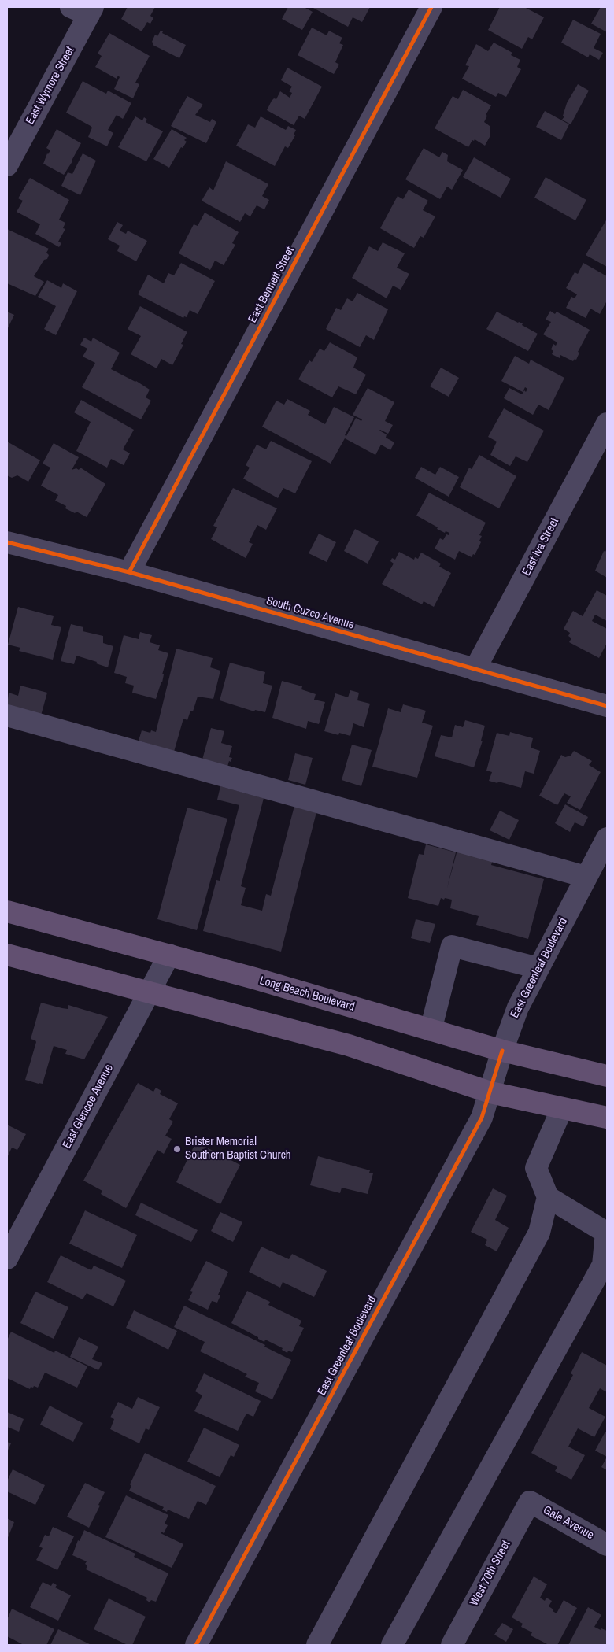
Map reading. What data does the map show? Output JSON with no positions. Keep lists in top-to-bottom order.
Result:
{
  "streets": {
    "main road": ["Long Beach Boulevard"],
    "street": [
      "East Wymore Street",
      "East Bennett Street",
      "East Iva Street",
      "South Cuzco Avenue",
      "East Greenleaf Boulevard",
      "East Glencoe Avenue",
      "Gale Avenue",
      "West 70th Street"
    ]
  },
  "crossings": [
    ["East Bennett Street", "South Cuzco Avenue"],
    ["East Iva Street", "South Cuzco Avenue"],
    ["East Greenleaf Boulevard", "Long Beach Boulevard"],
    ["Long Beach Boulevard", "East Glencoe Avenue"],
    ["Gale Avenue", "West 70th Street"]
  ],
  "places": ["Brister Memorial Southern Baptist Church"]
}
